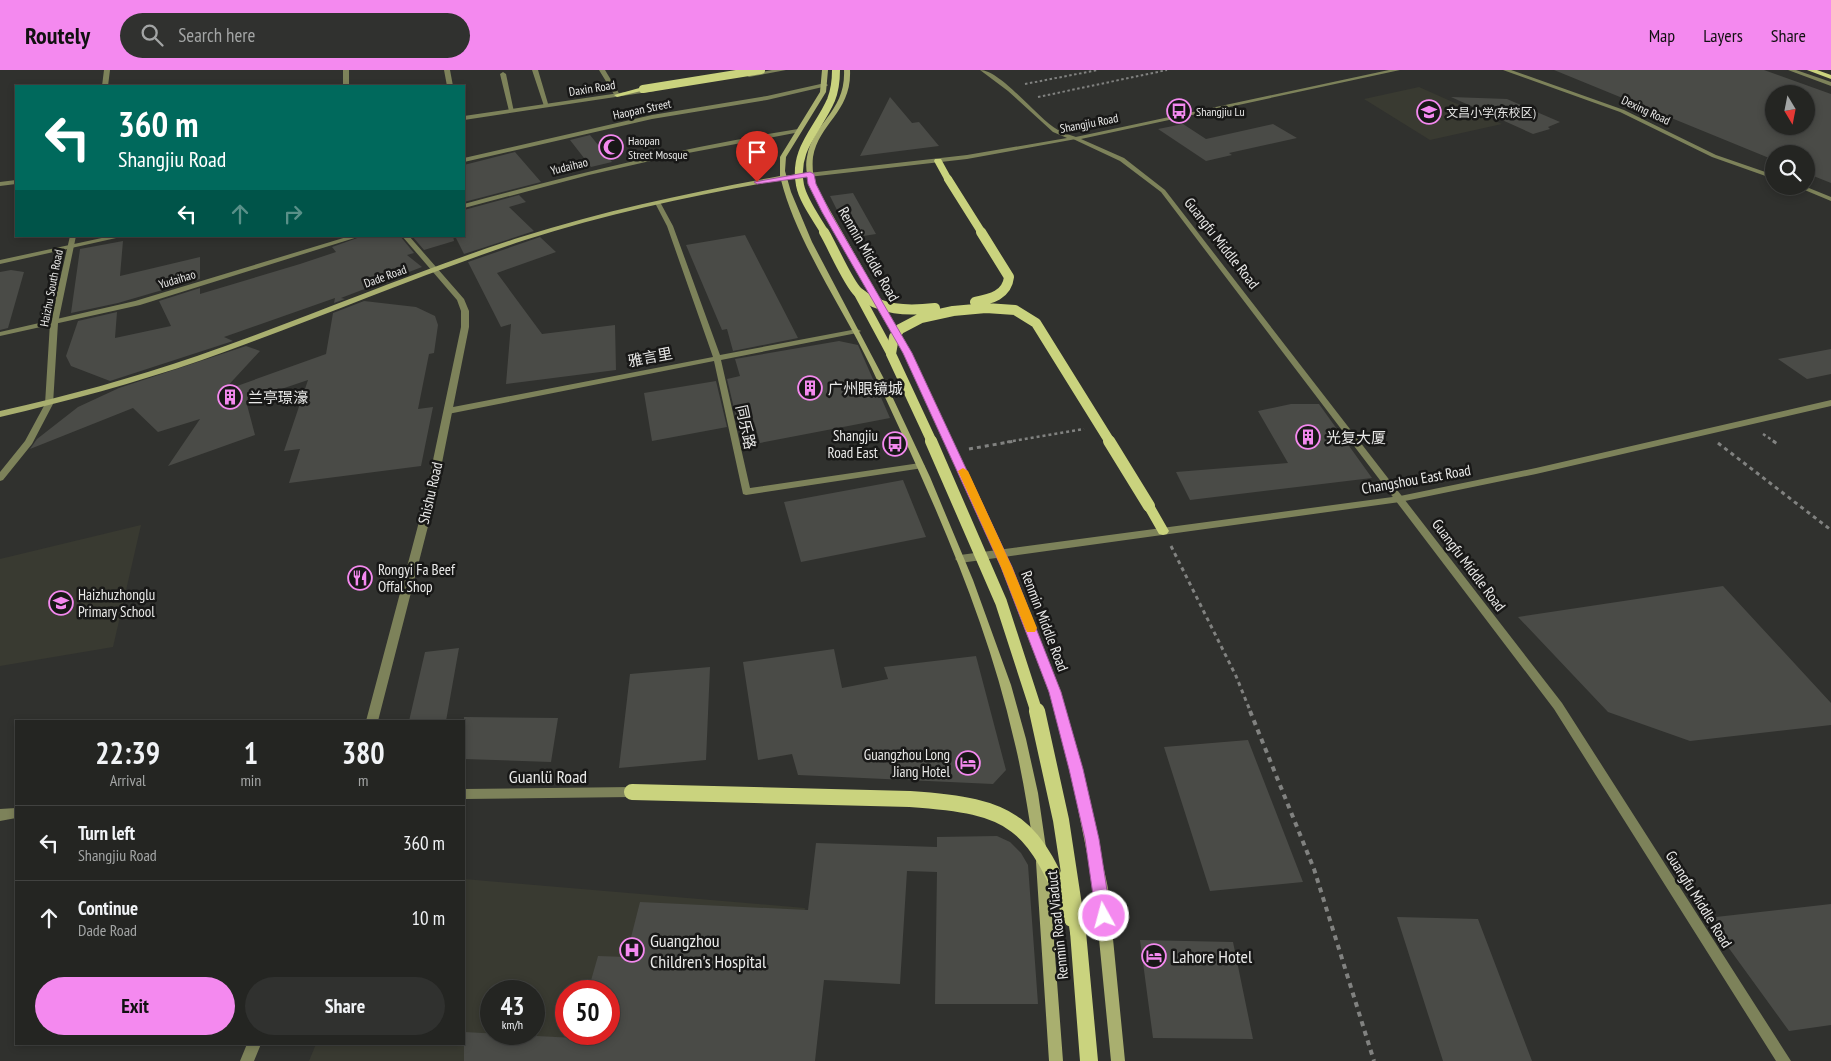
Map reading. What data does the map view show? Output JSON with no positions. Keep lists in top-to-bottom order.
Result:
{
  "streets": {
    "main road": ["Renmin Middle Road", "Dade Road", "Renmin Road Viaduct"],
    "street": [
      "Daxin Road",
      "Haopan Street",
      "Dexing Road",
      "Shangjiu Road",
      "Yudaihao",
      "Guangfu Middle Road",
      "Haizhu South Road",
      "雅言里",
      "同乐路",
      "Changshou East Road",
      "Shishu Road",
      "Guanlü Road"
    ]
  },
  "crossings": [
    ["Shangjiu Road", "Guangfu Middle Road"],
    ["Shangjiu Road", "Renmin Middle Road"],
    ["Shangjiu Road", "Dade Road"],
    ["Yudaihao", "Haizhu South Road"],
    ["Guangfu Middle Road", "Changshou East Road"],
    ["Renmin Middle Road", "Changshou East Road"],
    ["Dade Road", "Haizhu South Road"],
    ["Dade Road", "同乐路"],
    ["Dade Road", "Shishu Road"],
    ["雅言里", "同乐路"],
    ["雅言里", "Shishu Road"]
  ],
  "places": {
    "bus stop": ["Shangjiu Lu", "Shangjiu Road East"],
    "school or university": ["文昌小学(东校区)", "Haizhuzhonglu Primary School"],
    "mosque": ["Haopan Street Mosque"],
    "building": ["广州眼镜城", "兰亭璟濠", "光复大厦"],
    "restaurant": ["Rongyi Fa Beef Offal Shop"],
    "hotel": ["Guangzhou Long Jiang Hotel", "Lahore Hotel"],
    "hospital": ["Guangzhou Children's Hospital"]
  },
  "north": "bottom",
  "page": {
    "header": "Routely",
    "search": "Search here",
    "nav": ["Map", "Layers", "Share"],
    "turn": ["360 m", "Shangjiu Road"],
    "eta": [
      "22:39",
      "Arrival",
      "1",
      "min",
      "380",
      "m"
    ],
    "list": [
      {
        "name": "Turn left",
        "note": "Shangjiu Road",
        "value": "360 m"
      },
      {
        "name": "Continue",
        "note": "Dade Road",
        "value": "10 m"
      }
    ],
    "buttons": ["Exit", "Share"],
    "speed": "43 km/h",
    "limit": "50"
  }
}
